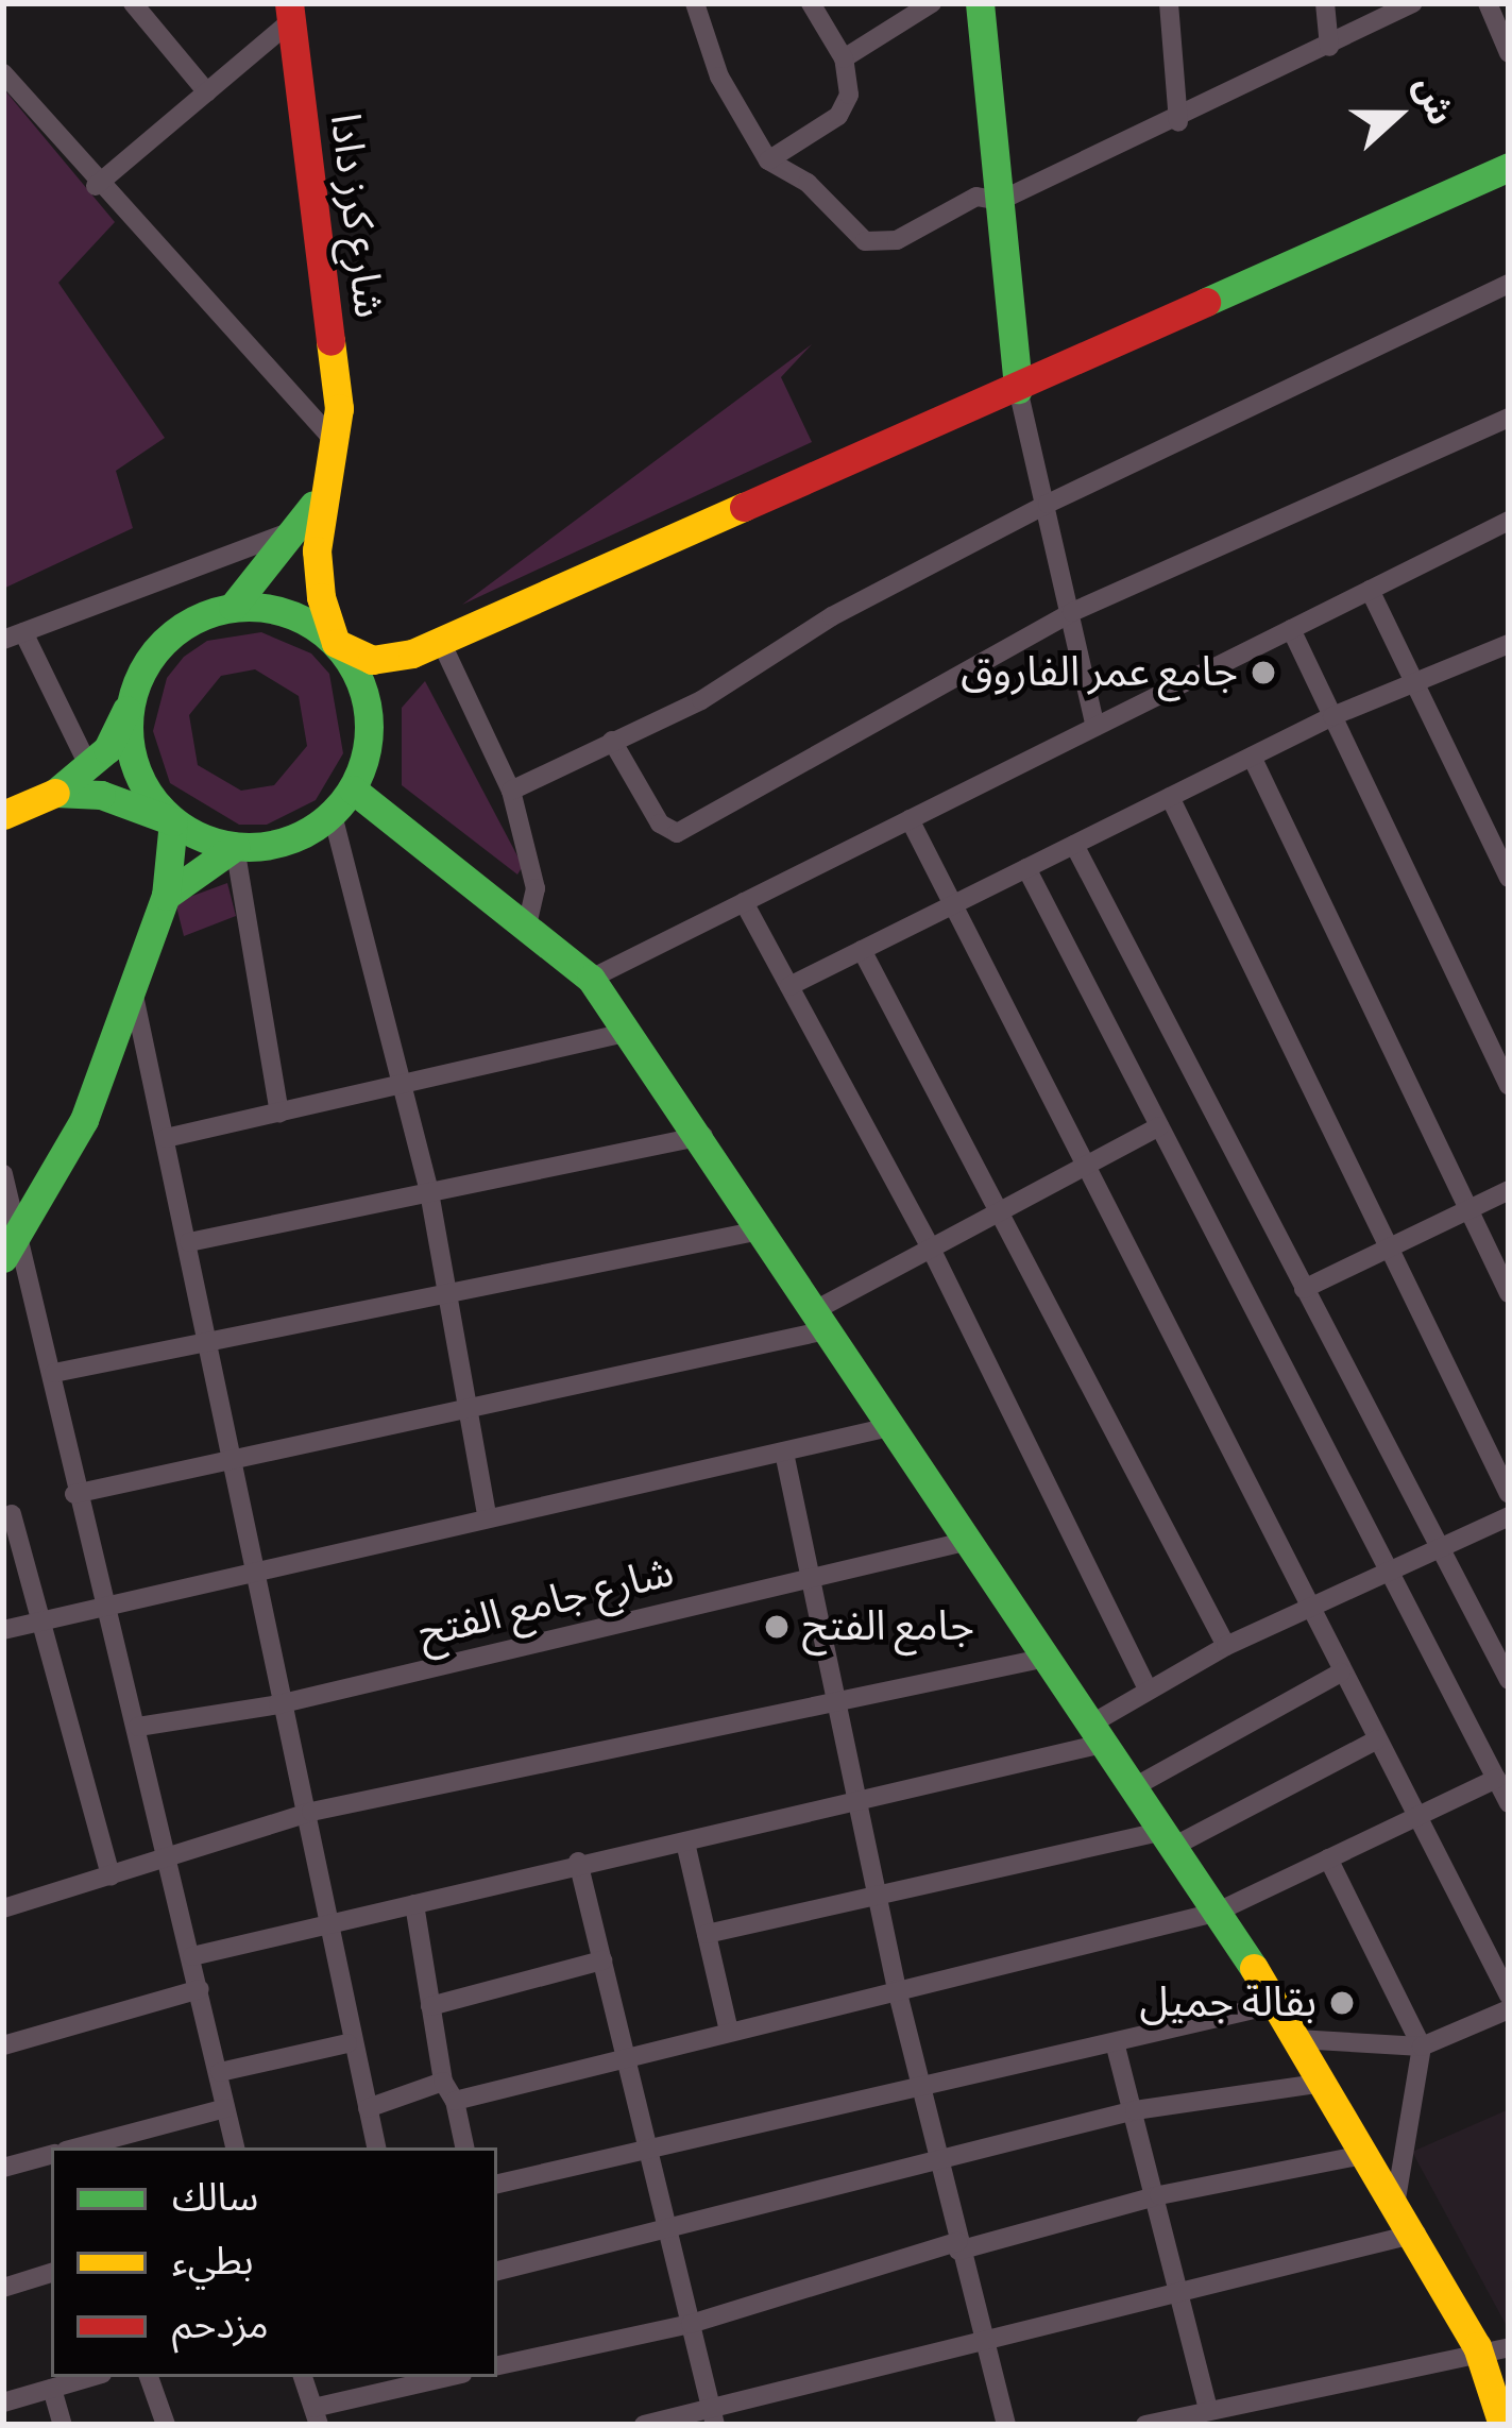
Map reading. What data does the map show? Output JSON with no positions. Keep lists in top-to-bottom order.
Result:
{
  "streets": {
    "main road": ["شارع كرز دادا"],
    "street": ["شارع جامع الفتح"]
  },
  "places": ["جامع عمر الفاروق", "جامع الفتح", "بقالة جميل"],
  "legend": ["سالك", "بطيء", "مزدحم"],
  "north": "right"
}
